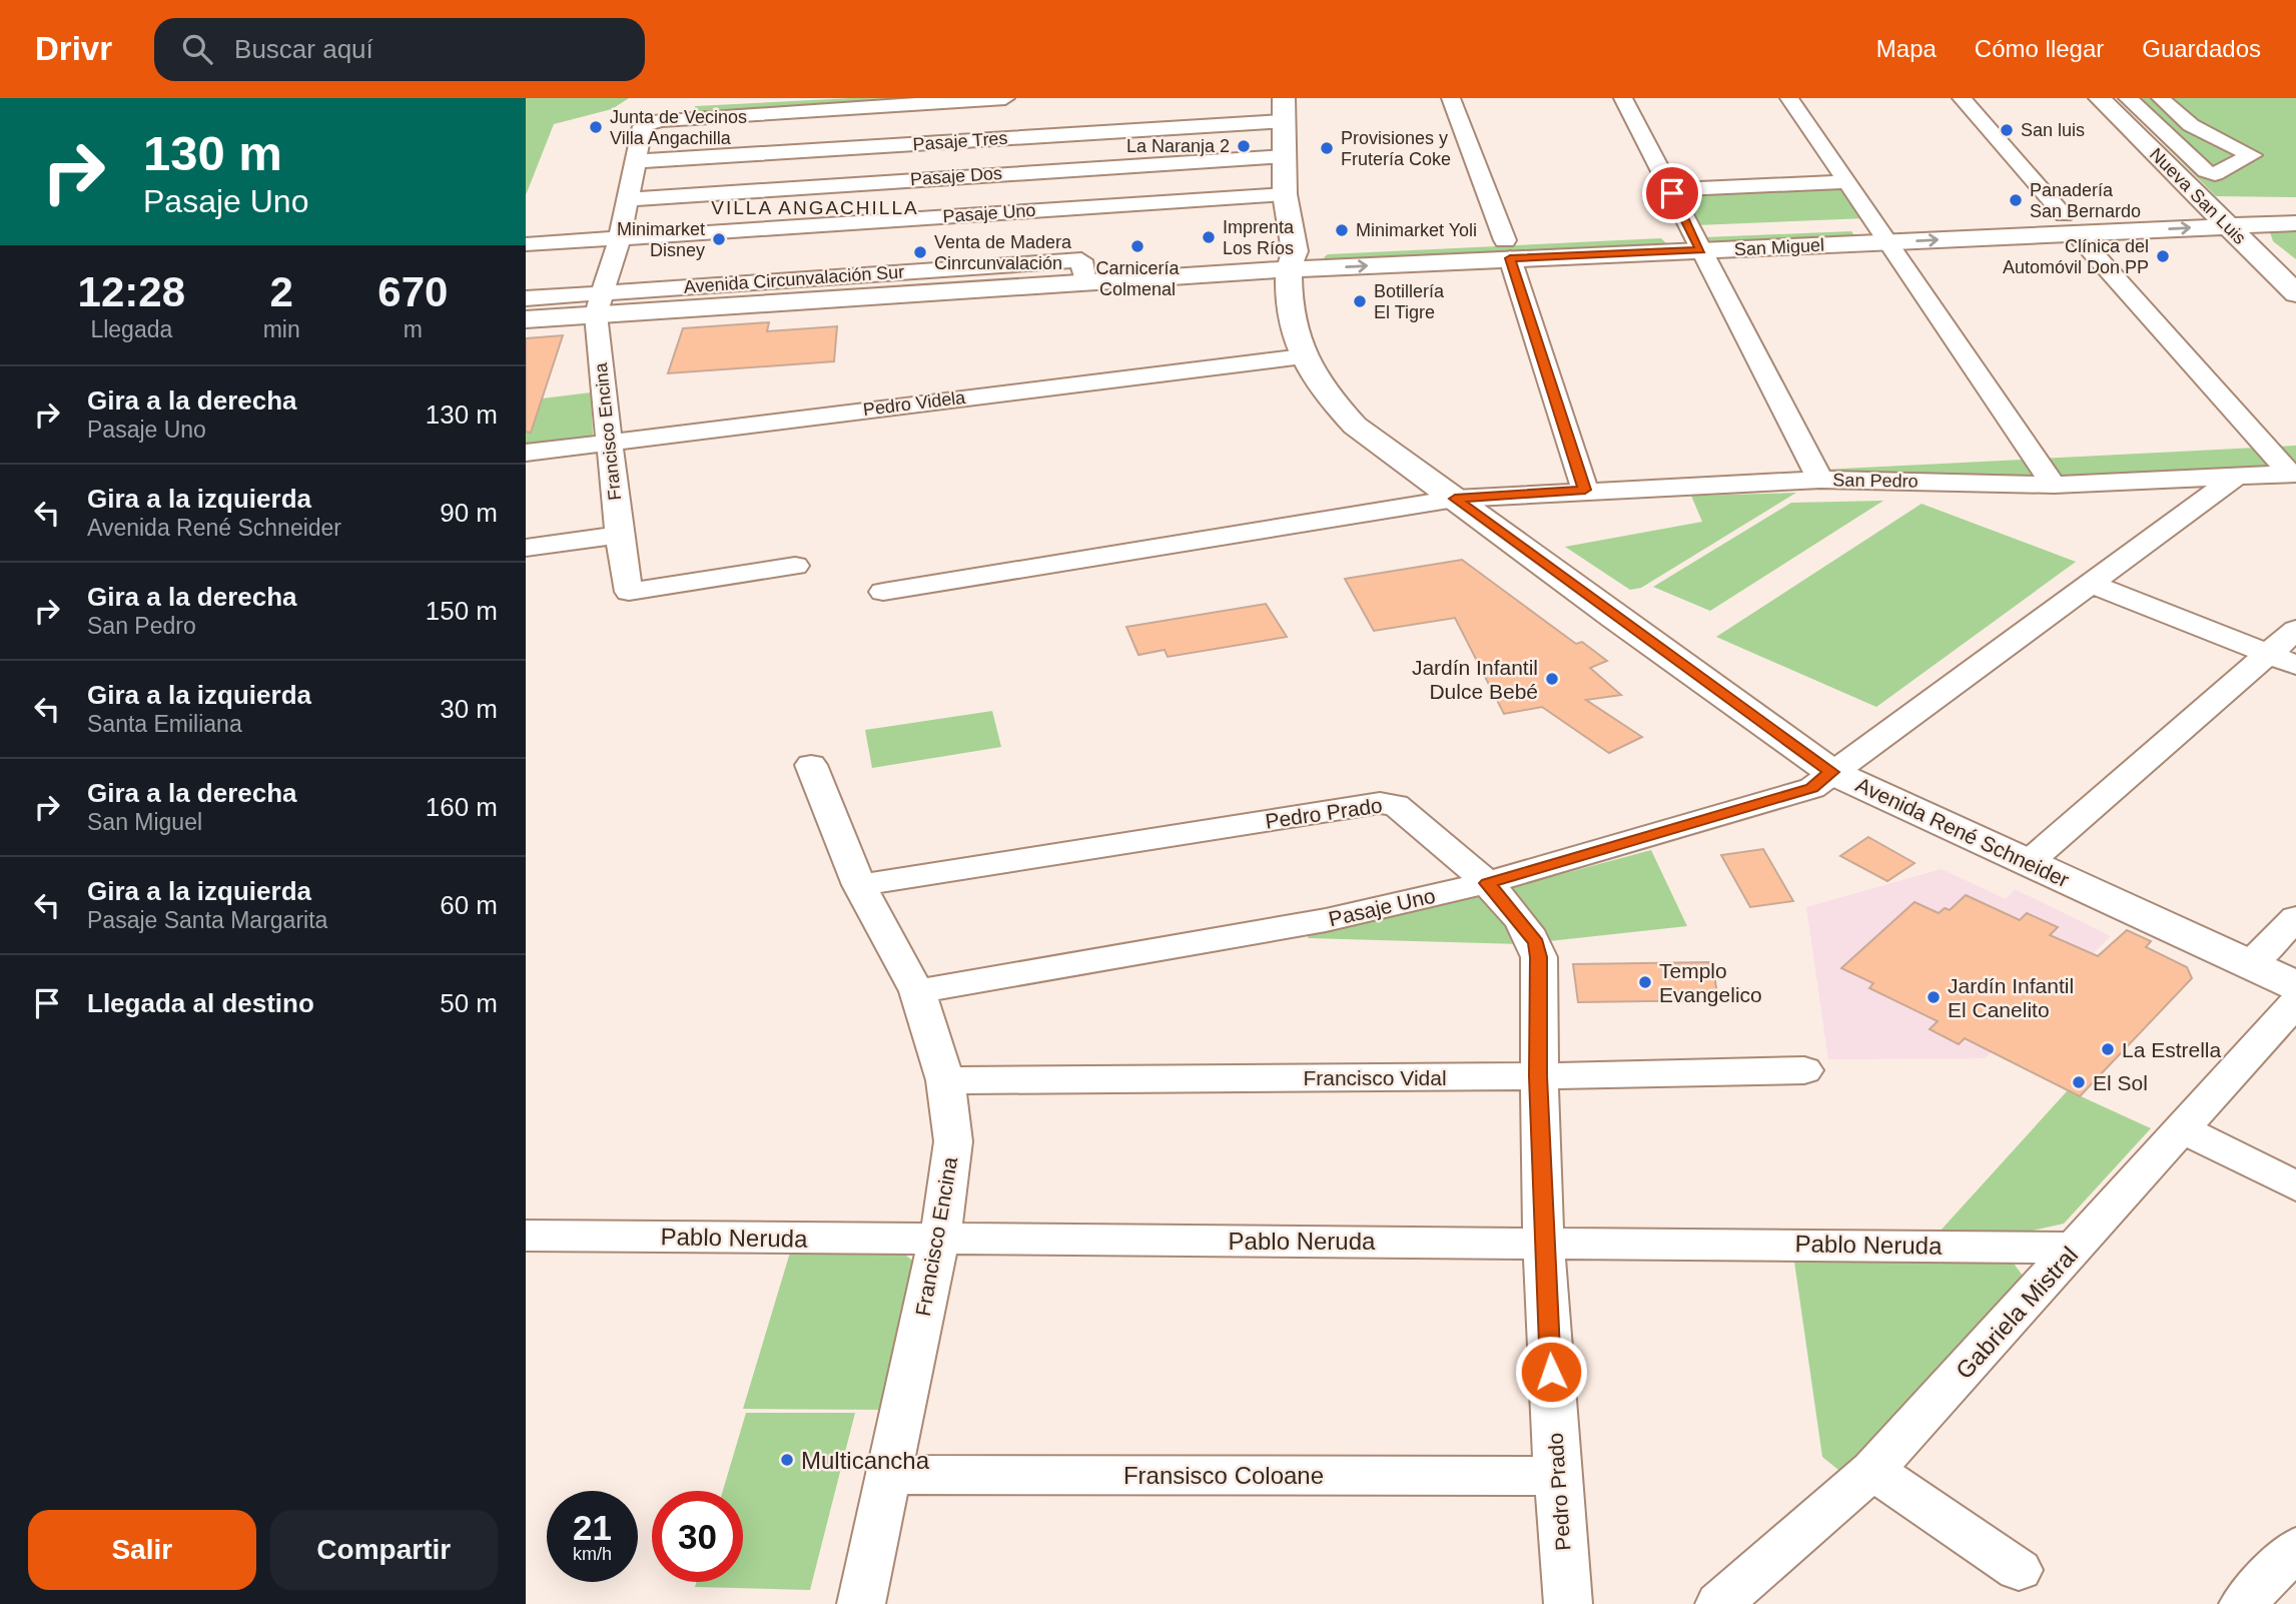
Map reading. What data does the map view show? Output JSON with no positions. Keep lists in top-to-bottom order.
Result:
{
  "streets": {
    "main road": [
      "Nueva San Luis",
      "San Miguel",
      "Avenida Circunvalación Sur",
      "Avenida René Schneider"
    ],
    "street": [
      "Pasaje Tres",
      "Pasaje Dos",
      "Pasaje Uno",
      "Pedro Videla",
      "Francisco Encina",
      "San Pedro",
      "Pedro Prado",
      "Francisco Vidal",
      "Pablo Neruda",
      "Gabriela Mistral",
      "Fransisco Coloane"
    ]
  },
  "crossings": [
    ["Pasaje Tres", "Francisco Encina"],
    ["Pasaje Tres", "Avenida René Schneider"],
    ["Pasaje Dos", "Francisco Encina"],
    ["Pasaje Dos", "Avenida René Schneider"],
    ["Nueva San Luis", "San Miguel"],
    ["Pasaje Uno", "Francisco Encina"],
    ["Pasaje Uno", "San Pedro"],
    ["Pasaje Uno", "Pedro Prado"],
    ["Pasaje Uno", "Avenida René Schneider"],
    ["San Miguel", "Avenida Circunvalación Sur"],
    ["San Miguel", "Avenida René Schneider"],
    ["Avenida Circunvalación Sur", "Francisco Encina"],
    ["Avenida Circunvalación Sur", "Avenida René Schneider"],
    ["Pedro Videla", "Francisco Encina"],
    ["Pedro Videla", "Avenida René Schneider"],
    ["Francisco Encina", "Pedro Prado"],
    ["Francisco Encina", "Francisco Vidal"],
    ["Francisco Encina", "Pablo Neruda"],
    ["Francisco Encina", "Fransisco Coloane"],
    ["San Pedro", "Avenida René Schneider"],
    ["Pedro Prado", "Francisco Vidal"],
    ["Pedro Prado", "Pablo Neruda"],
    ["Pedro Prado", "Fransisco Coloane"],
    ["Pablo Neruda", "Gabriela Mistral"]
  ],
  "districts": ["VILLA ANGACHILLA"],
  "places": [
    "Junta de Vecinos Villa Angachilla",
    "San luis",
    "La Naranja 2",
    "Provisiones y Frutería Coke",
    "Panadería San Bernardo",
    "Minimarket Yoli",
    "Imprenta Los Ríos",
    "Minimarket Disney",
    "Carnicería Colmenal",
    "Venta de Madera Cinrcunvalación",
    "Clínica del Automóvil Don PP",
    "Botillería El Tigre",
    "Jardín Infantil Dulce Bebé",
    "Templo Evangelico",
    "Jardín Infantil El Canelito",
    "La Estrella",
    "El Sol",
    "Multicancha"
  ],
  "page": {
    "header": "Drivr",
    "search": "Buscar aquí",
    "nav": ["Mapa", "Cómo llegar", "Guardados"],
    "turn": ["130 m", "Pasaje Uno"],
    "eta": [
      "12:28",
      "Llegada",
      "2",
      "min",
      "670",
      "m"
    ],
    "list": [
      {
        "name": "Gira a la derecha",
        "note": "Pasaje Uno",
        "value": "130 m"
      },
      {
        "name": "Gira a la izquierda",
        "note": "Avenida René Schneider",
        "value": "90 m"
      },
      {
        "name": "Gira a la derecha",
        "note": "San Pedro",
        "value": "150 m"
      },
      {
        "name": "Gira a la izquierda",
        "note": "Santa Emiliana",
        "value": "30 m"
      },
      {
        "name": "Gira a la derecha",
        "note": "San Miguel",
        "value": "160 m"
      },
      {
        "name": "Gira a la izquierda",
        "note": "Pasaje Santa Margarita",
        "value": "60 m"
      },
      {
        "name": "Llegada al destino",
        "value": "50 m"
      }
    ],
    "speed": "21 km/h",
    "limit": "30",
    "buttons": ["Salir", "Compartir"]
  }
}
